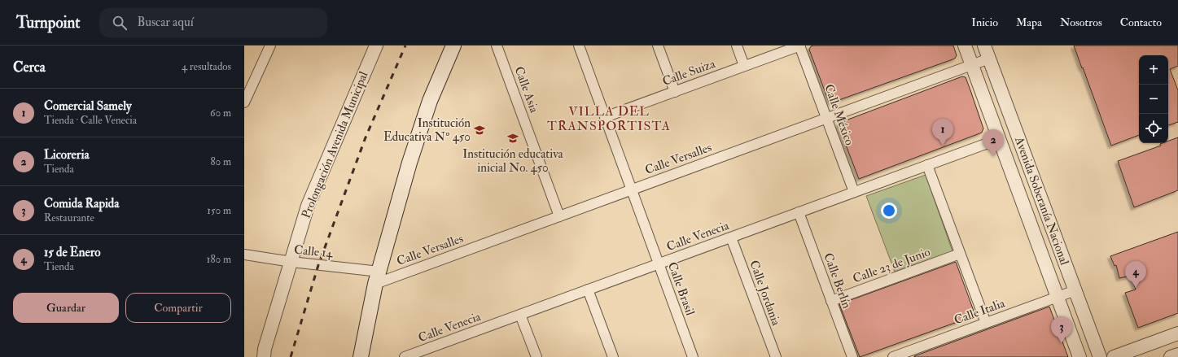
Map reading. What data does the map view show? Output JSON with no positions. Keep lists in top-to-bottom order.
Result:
{
  "streets": {
    "street": [
      "Calle Suiza",
      "Calle Asia",
      "Calle México",
      "Prolongación Avenida Municipal",
      "Calle Versalles",
      "Avenida Soberanía Nacional",
      "Calle Venecia",
      "Calle 14",
      "Calle 23 de Junio",
      "Calle Berlín",
      "Calle Brasil",
      "Calle Jordania",
      "Calle Italia"
    ]
  },
  "crossings": [
    ["Calle Suiza", "Calle México"],
    ["Calle Suiza", "Calle Brasil"],
    ["Calle Asia", "Calle Versalles"],
    ["Calle México", "Calle Versalles"],
    ["Calle México", "Calle Venecia"],
    ["Prolongación Avenida Municipal", "Calle 14"],
    ["Calle Versalles", "Avenida Soberanía Nacional"],
    ["Calle Versalles", "Calle 14"],
    ["Calle Versalles", "Calle Brasil"],
    ["Avenida Soberanía Nacional", "Calle Venecia"],
    ["Avenida Soberanía Nacional", "Calle Italia"],
    ["Calle Venecia", "Calle Berlín"],
    ["Calle Venecia", "Calle Brasil"],
    ["Calle Venecia", "Calle Jordania"],
    ["Calle 23 de Junio", "Calle Berlín"]
  ],
  "districts": ["VILLA DEL TRANSPORTISTA"],
  "places": {
    "school or university": ["Institución Educativa Nº 450", "Institución educativa inicial No. 450"]
  },
  "page": {
    "header": "Turnpoint",
    "search": "Buscar aquí",
    "nav": [
      "Inicio",
      "Mapa",
      "Nosotros",
      "Contacto"
    ],
    "heading": ["Cerca", "4 resultados"],
    "map_buttons": ["+", "−"],
    "list": [
      {
        "mark": "1",
        "name": "Comercial Samely",
        "note": "Tienda · Calle Venecia",
        "value": "60 m"
      },
      {
        "mark": "2",
        "name": "Licoreria",
        "note": "Tienda",
        "value": "80 m"
      },
      {
        "mark": "3",
        "name": "Comida Rapida",
        "note": "Restaurante",
        "value": "150 m"
      },
      {
        "mark": "4",
        "name": "15 de Enero",
        "note": "Tienda",
        "value": "180 m"
      }
    ],
    "pins": [
      "1",
      "2",
      "4",
      "3"
    ],
    "buttons": ["Guardar", "Compartir"]
  }
}
